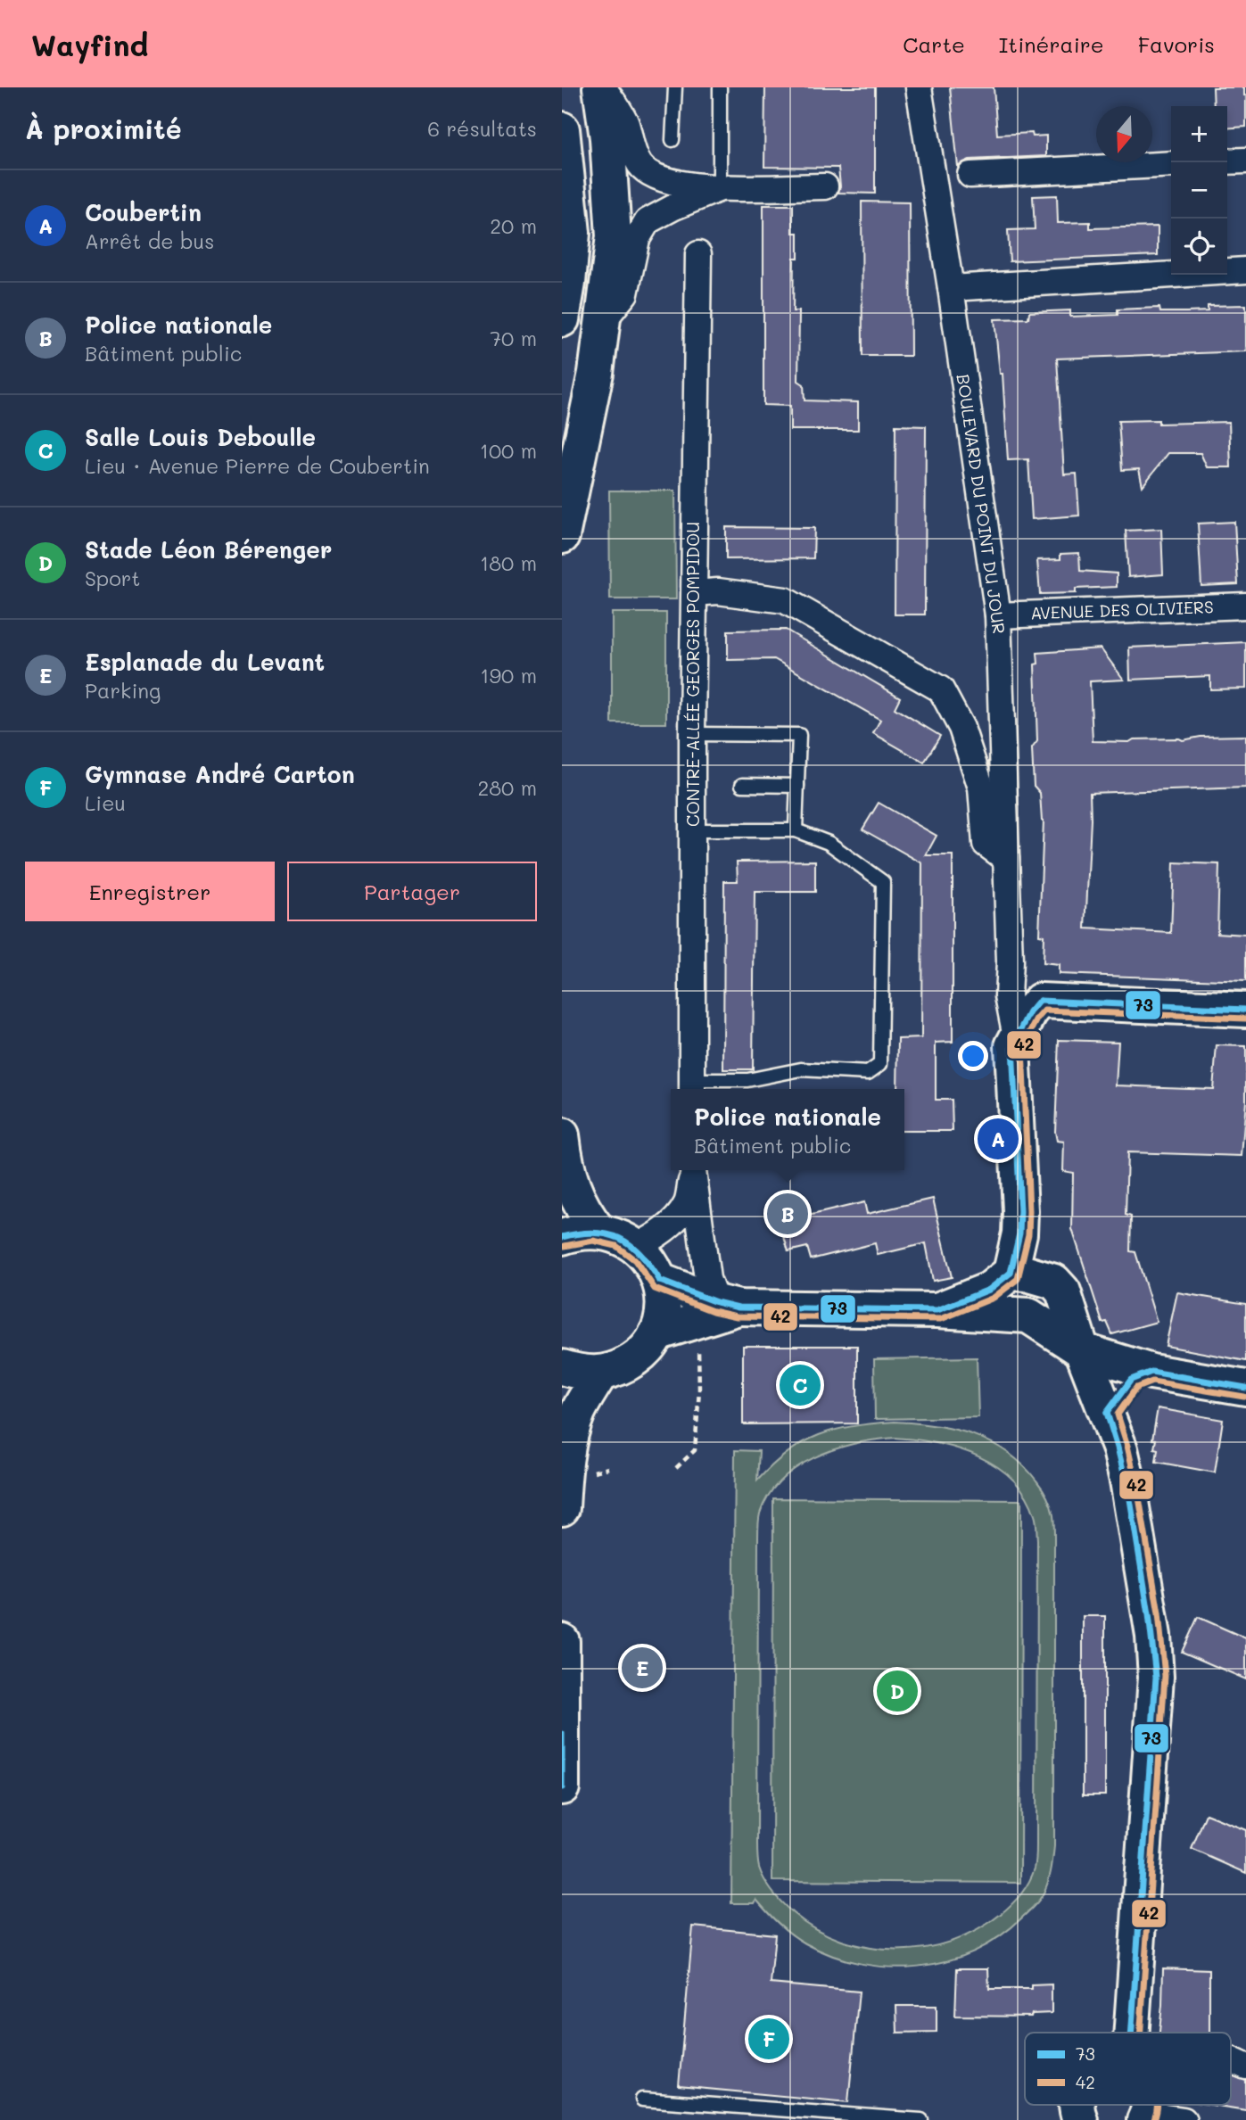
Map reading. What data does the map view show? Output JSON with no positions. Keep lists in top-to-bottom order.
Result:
{
  "streets": {
    "main road": ["BOULEVARD DU POINT DU JOUR"],
    "street": ["AVENUE DES OLIVIERS", "CONTRE-ALLÉE GEORGES POMPIDOU"]
  },
  "crossings": [
    ["BOULEVARD DU POINT DU JOUR", "AVENUE DES OLIVIERS"]
  ],
  "lines": ["transit line 73", "transit line 42"],
  "legend": ["73", "42"],
  "north": "bottom",
  "page": {
    "header": "Wayfind",
    "nav": ["Carte", "Itinéraire", "Favoris"],
    "heading": ["À proximité", "6 résultats"],
    "map_buttons": ["+", "−"],
    "list": [
      {
        "mark": "A",
        "name": "Coubertin",
        "note": "Arrêt de bus",
        "value": "20 m"
      },
      {
        "mark": "B",
        "name": "Police nationale",
        "note": "Bâtiment public",
        "value": "70 m"
      },
      {
        "mark": "C",
        "name": "Salle Louis Deboulle",
        "note": "Lieu · Avenue Pierre de Coubertin",
        "value": "100 m"
      },
      {
        "mark": "D",
        "name": "Stade Léon Bérenger",
        "note": "Sport",
        "value": "180 m"
      },
      {
        "mark": "E",
        "name": "Esplanade du Levant",
        "note": "Parking",
        "value": "190 m"
      },
      {
        "mark": "F",
        "name": "Gymnase André Carton",
        "note": "Lieu",
        "value": "280 m"
      }
    ],
    "buttons": ["Enregistrer", "Partager"],
    "popup": ["Police nationale", "Bâtiment public"],
    "pins": [
      "A",
      "B",
      "C",
      "E",
      "D",
      "F"
    ]
  }
}
